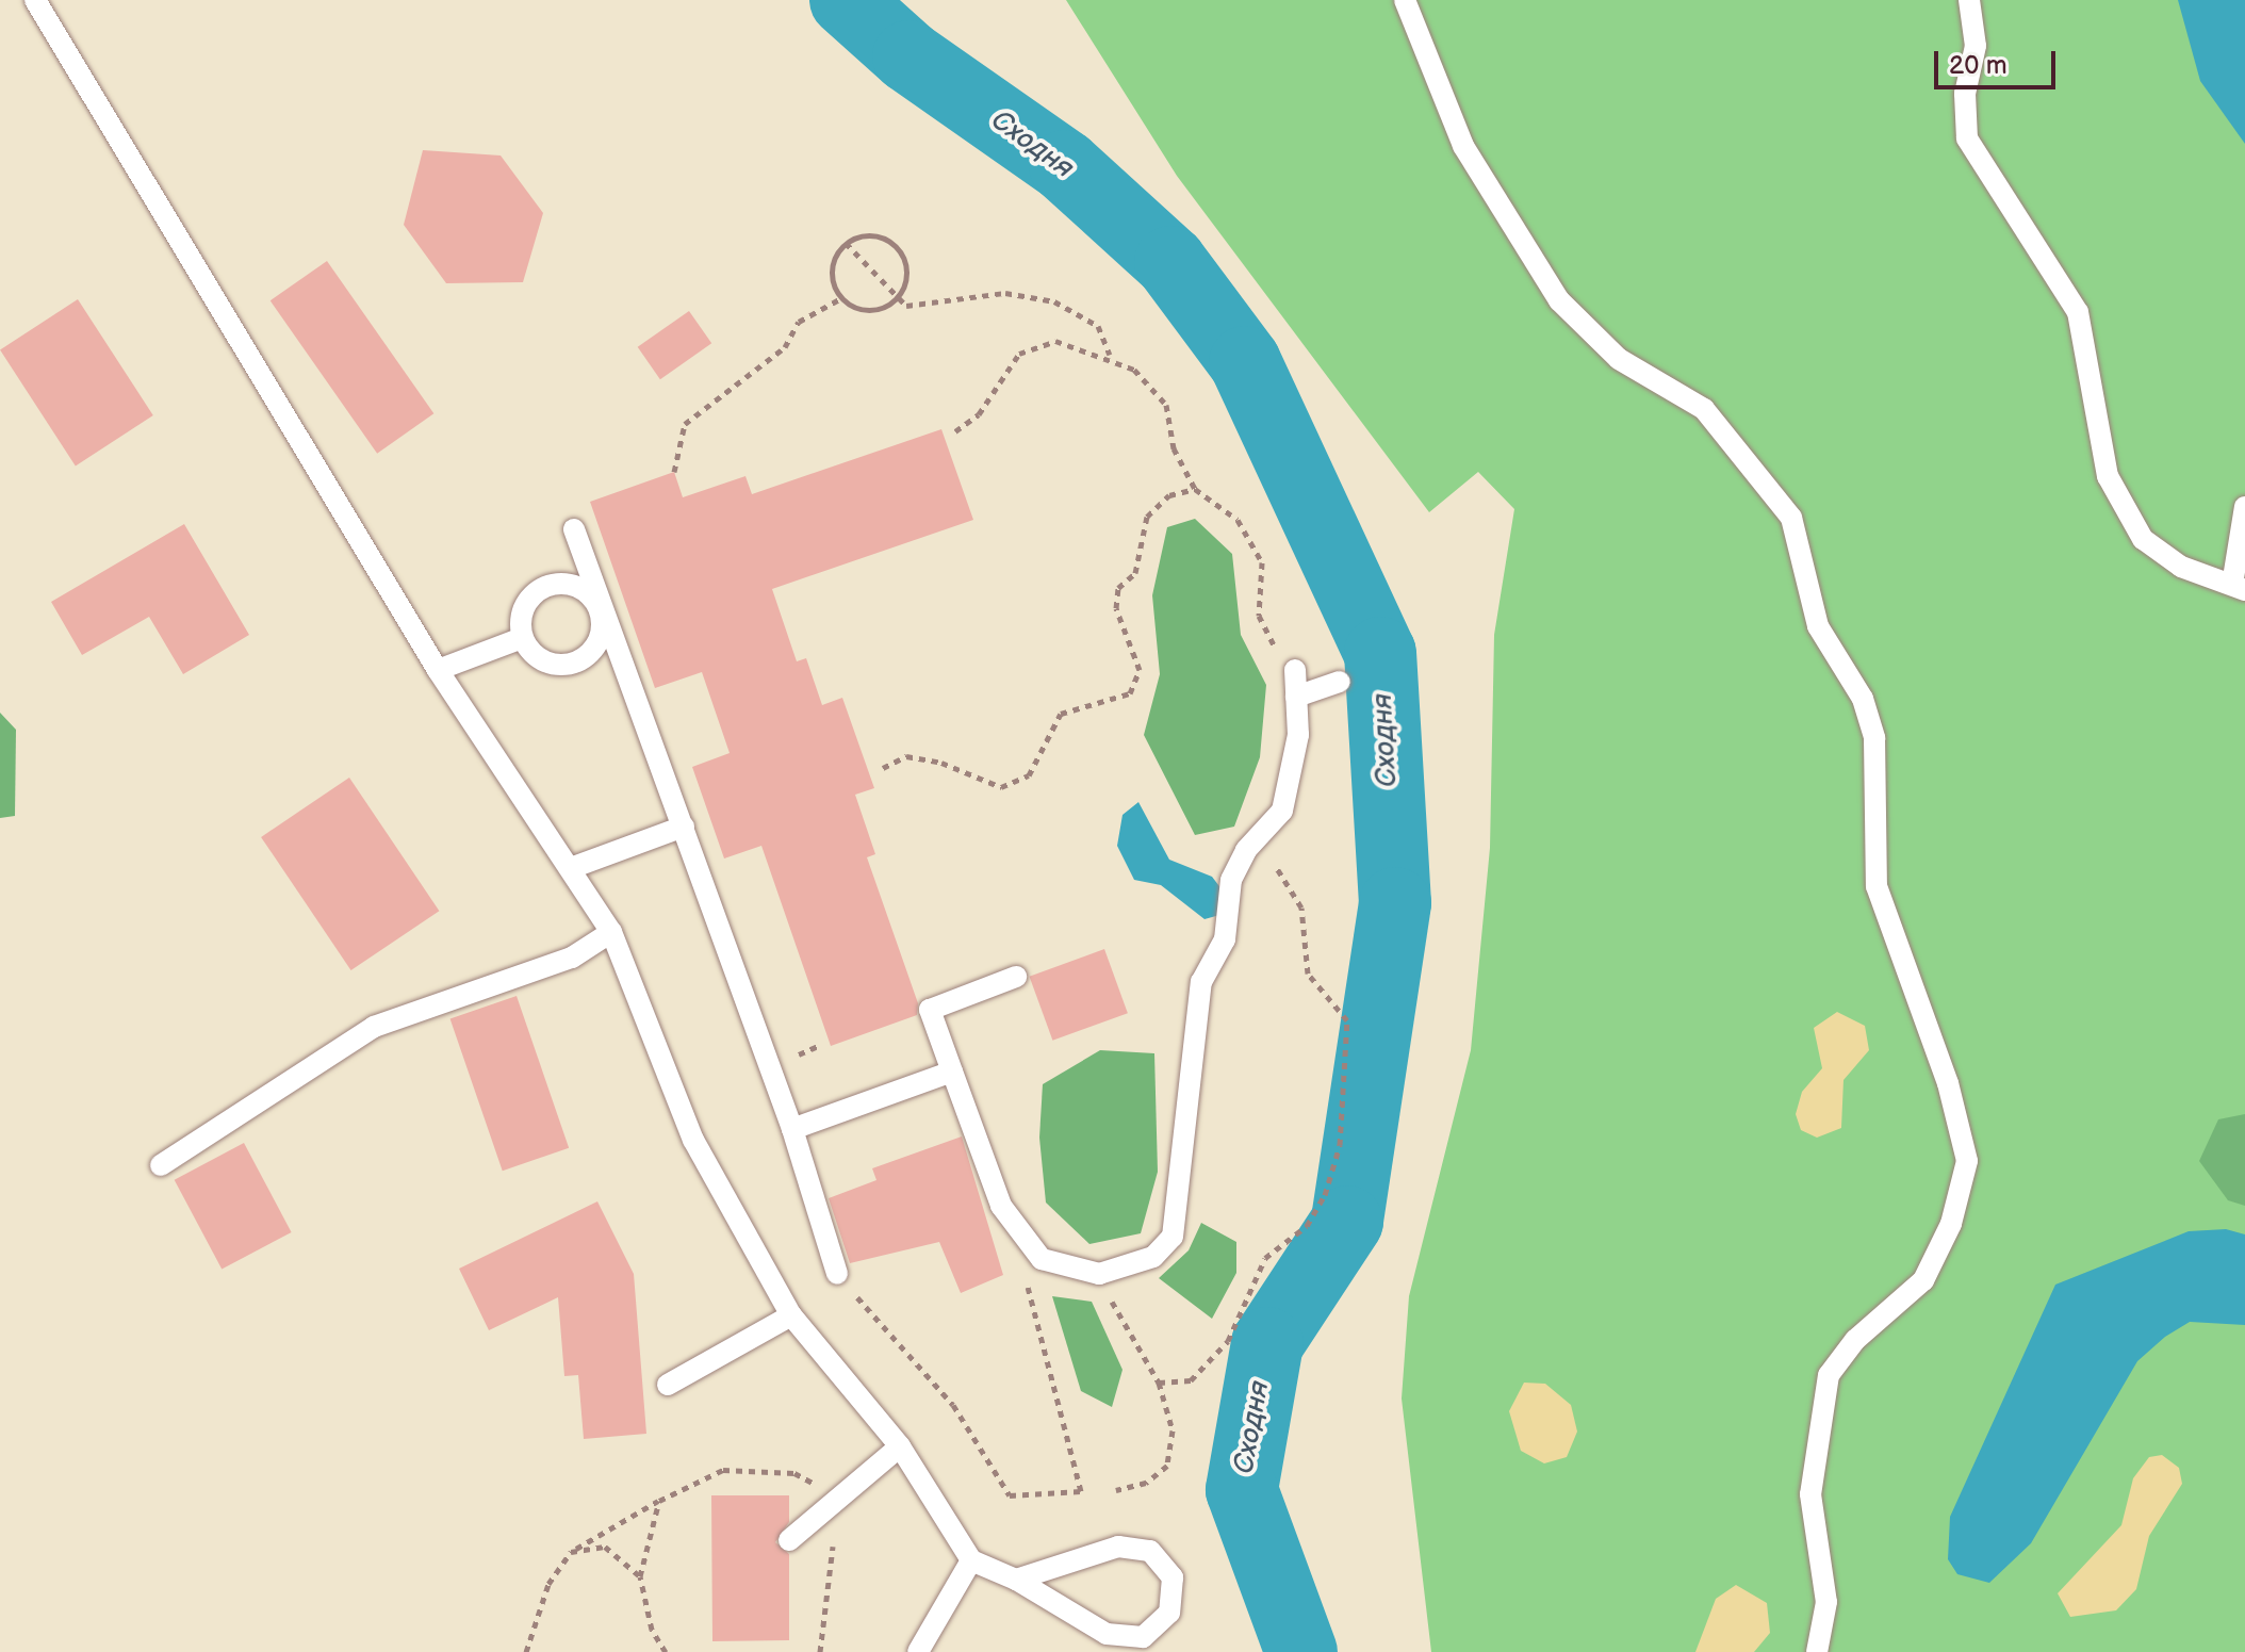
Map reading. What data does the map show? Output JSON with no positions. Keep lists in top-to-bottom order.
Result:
{
  "water": ["Сходня"],
  "scale_bar": "20 m"
}
